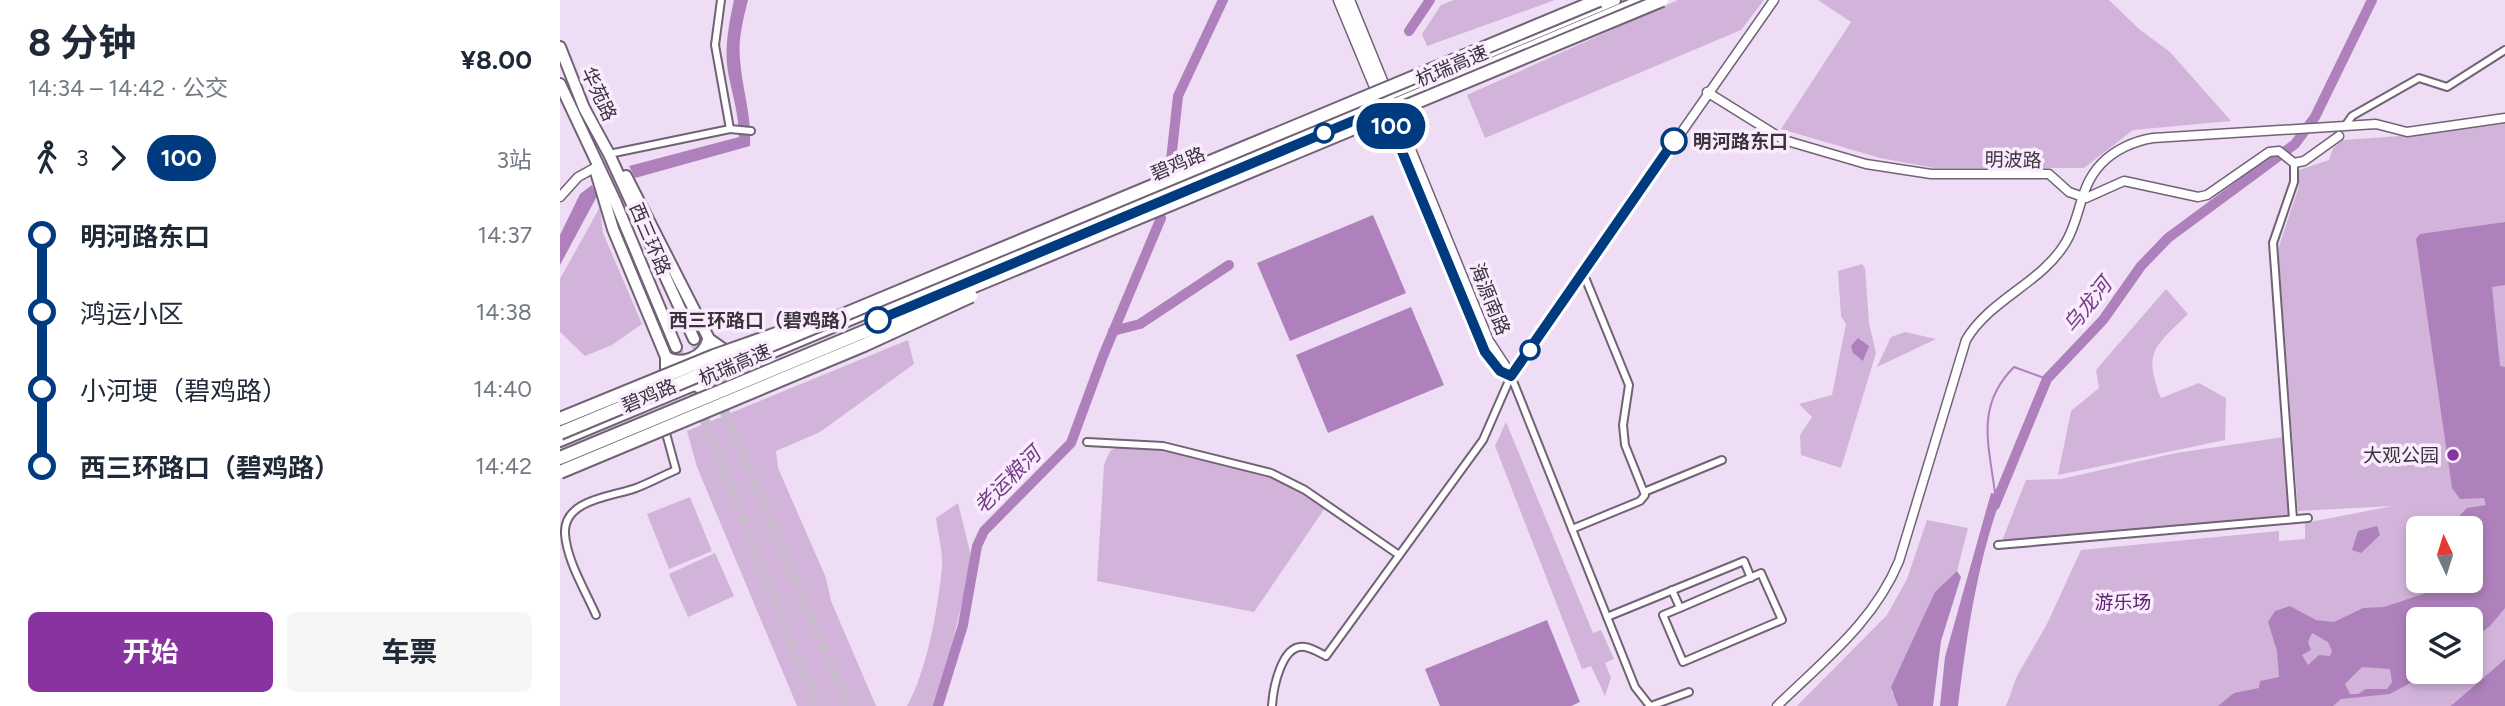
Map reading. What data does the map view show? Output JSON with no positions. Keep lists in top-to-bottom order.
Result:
{
  "streets": {
    "highway": ["杭瑞高速"],
    "main road": [
      "华苑路",
      "碧鸡路",
      "西三环路",
      "海源南路"
    ],
    "street": ["明波路"]
  },
  "crossings": [
    ["华苑路", "西三环路"],
    ["碧鸡路", "海源南路"]
  ],
  "water": ["乌龙河", "老运粮河"],
  "parks": ["游乐场"],
  "places": ["明河路东口", "西三环路口（碧鸡路）", "大观公园"],
  "lines": ["bus line 100"],
  "north": "top",
  "page": {
    "heading": ["8 分钟", "14:34 – 14:42 · 公交", "¥8.00"],
    "on_map": "100",
    "legs": ["3", "100", "3站"],
    "list": [
      {
        "name": "明河路东口",
        "value": "14:37"
      },
      {
        "name": "鸿运小区",
        "value": "14:38"
      },
      {
        "name": "小河埂（碧鸡路）",
        "value": "14:40"
      },
      {
        "name": "西三环路口（碧鸡路）",
        "value": "14:42"
      }
    ],
    "buttons": ["开始", "车票"]
  }
}
